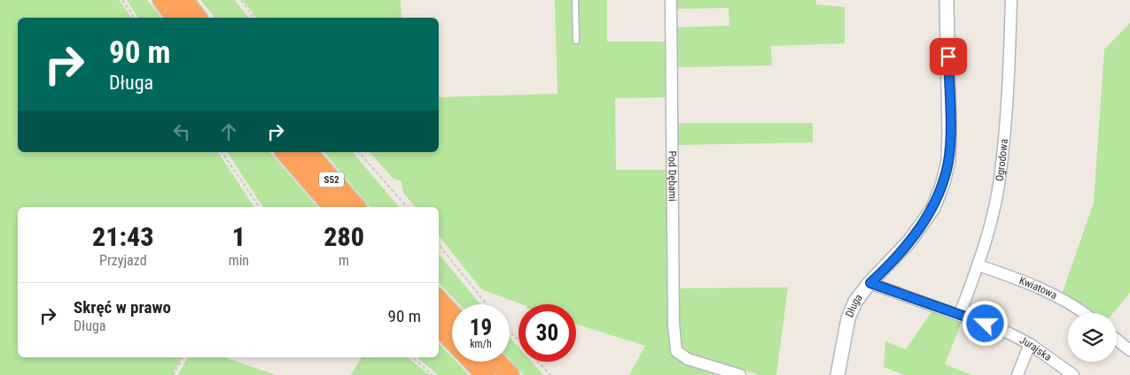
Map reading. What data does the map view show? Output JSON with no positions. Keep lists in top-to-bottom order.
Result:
{
  "streets": {
    "highway": ["S52"],
    "street": [
      "Ogrodowa",
      "Pod Dębami",
      "Kwiatowa",
      "Długa",
      "Jurajska"
    ]
  },
  "crossings": [
    ["Ogrodowa", "Kwiatowa"],
    ["Ogrodowa", "Jurajska"],
    ["Długa", "Jurajska"]
  ],
  "page": {
    "turn": ["90 m", "Długa"],
    "eta": [
      "21:43",
      "Przyjazd",
      "1",
      "min",
      "280",
      "m"
    ],
    "list": [
      {
        "name": "Skręć w prawo",
        "note": "Długa",
        "value": "90 m"
      }
    ],
    "speed": "19 km/h",
    "limit": "30"
  }
}
